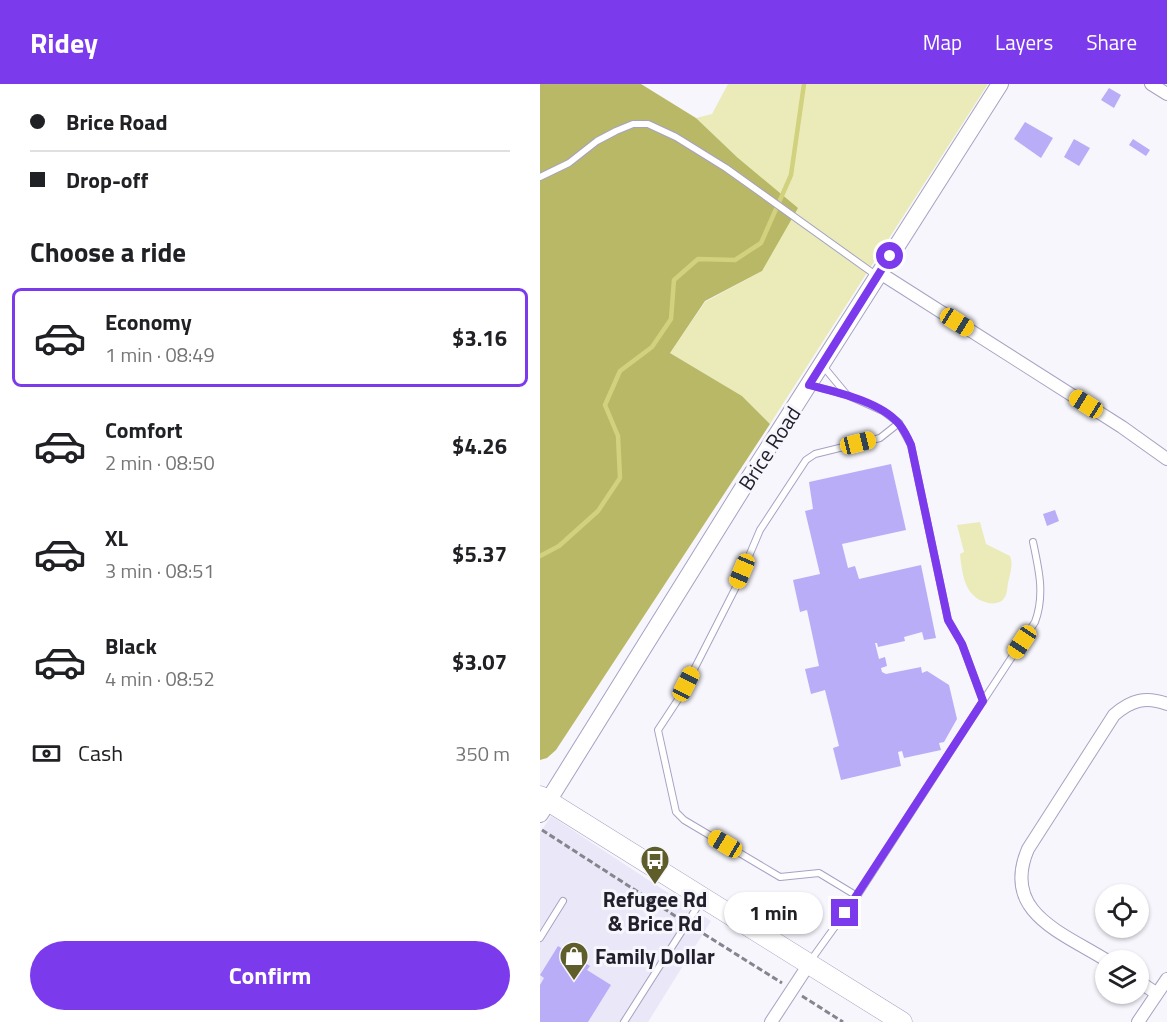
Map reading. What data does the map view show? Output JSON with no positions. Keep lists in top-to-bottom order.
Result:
{
  "streets": {
    "main road": ["Brice Road"]
  },
  "places": {
    "bus stop": ["Refugee Rd & Brice Rd"],
    "shop": ["Family Dollar"]
  },
  "page": {
    "header": "Ridey",
    "nav": ["Map", "Layers", "Share"],
    "banner": ["Brice Road", "Drop-off"],
    "heading": "Choose a ride",
    "list": [
      {
        "name": "Economy",
        "note": "1 min · 08:49",
        "value": "$3.16"
      },
      {
        "name": "Comfort",
        "note": "2 min · 08:50",
        "value": "$4.26"
      },
      {
        "name": "XL",
        "note": "3 min · 08:51",
        "value": "$5.37"
      },
      {
        "name": "Black",
        "note": "4 min · 08:52",
        "value": "$3.07"
      }
    ],
    "pay": ["Cash", "350 m"],
    "bubble": "1 min",
    "buttons": "Confirm"
  }
}
